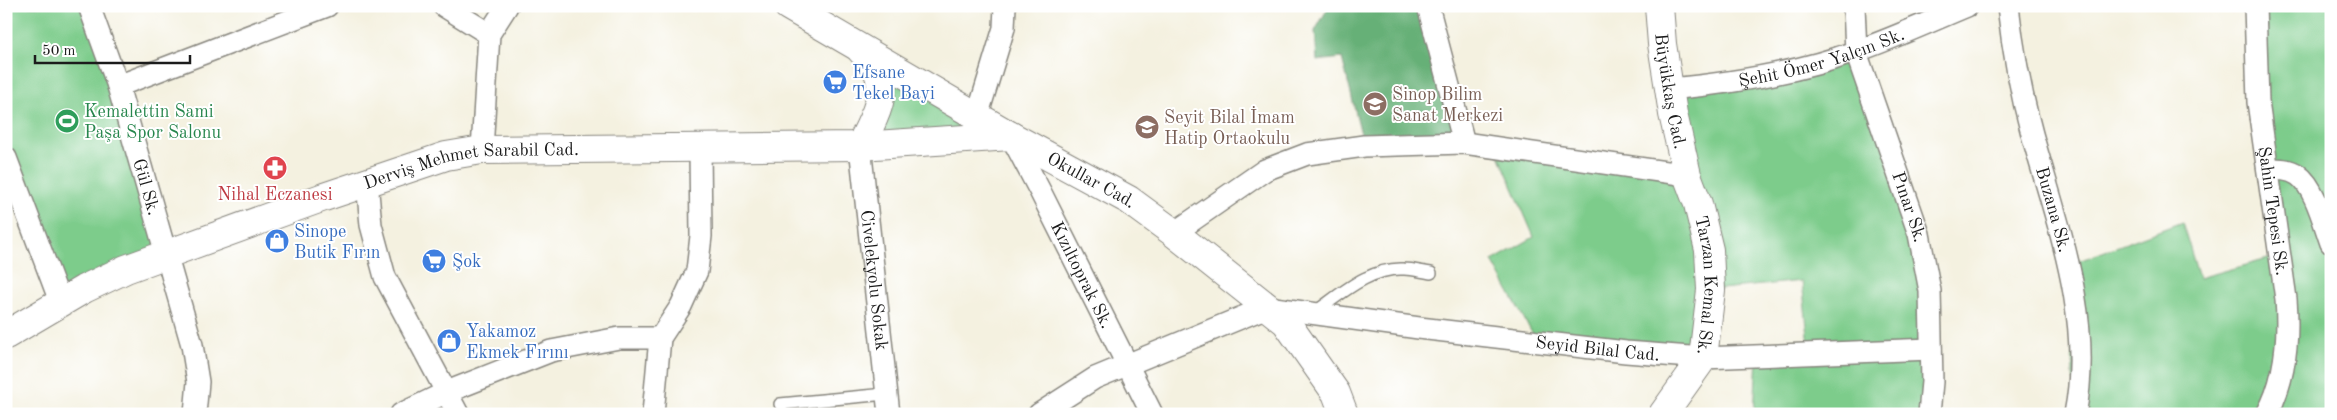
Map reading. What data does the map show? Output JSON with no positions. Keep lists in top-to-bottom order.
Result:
{
  "streets": {
    "main road": [
      "Büyükkaş Cad.",
      "Derviş Mehmet Sarabil Cad.",
      "Okullar Cad.",
      "Tarzan Kemal Sk."
    ],
    "street": [
      "Şehit Ömer Yalçın Sk.",
      "Gül Sk.",
      "Pınar Sk.",
      "Buzana Sk.",
      "Şahin Tepesi Sk.",
      "Kızıltoprak Sk.",
      "Civelekyolu Sokak",
      "Seyid Bilal Cad."
    ]
  },
  "crossings": [
    ["Şehit Ömer Yalçın Sk.", "Büyükkaş Cad."],
    ["Şehit Ömer Yalçın Sk.", "Pınar Sk."],
    ["Büyükkaş Cad.", "Tarzan Kemal Sk."],
    ["Derviş Mehmet Sarabil Cad.", "Okullar Cad."],
    ["Derviş Mehmet Sarabil Cad.", "Gül Sk."],
    ["Derviş Mehmet Sarabil Cad.", "Kızıltoprak Sk."],
    ["Derviş Mehmet Sarabil Cad.", "Civelekyolu Sokak"],
    ["Okullar Cad.", "Kızıltoprak Sk."],
    ["Okullar Cad.", "Seyid Bilal Cad."],
    ["Pınar Sk.", "Seyid Bilal Cad."],
    ["Tarzan Kemal Sk.", "Seyid Bilal Cad."]
  ],
  "places": {
    "supermarket": ["Efsane Tekel Bayi", "Şok"],
    "school or university": ["Sinop Bilim Sanat Merkezi", "Seyit Bilal İmam Hatip Ortaokulu"],
    "sports": ["Kemalettin Sami Paşa Spor Salonu"],
    "pharmacy": ["Nihal Eczanesi"],
    "shop": ["Sinope Butik Fırın", "Yakamoz Ekmek Fırını"]
  },
  "scale_bar": "50 m"
}
